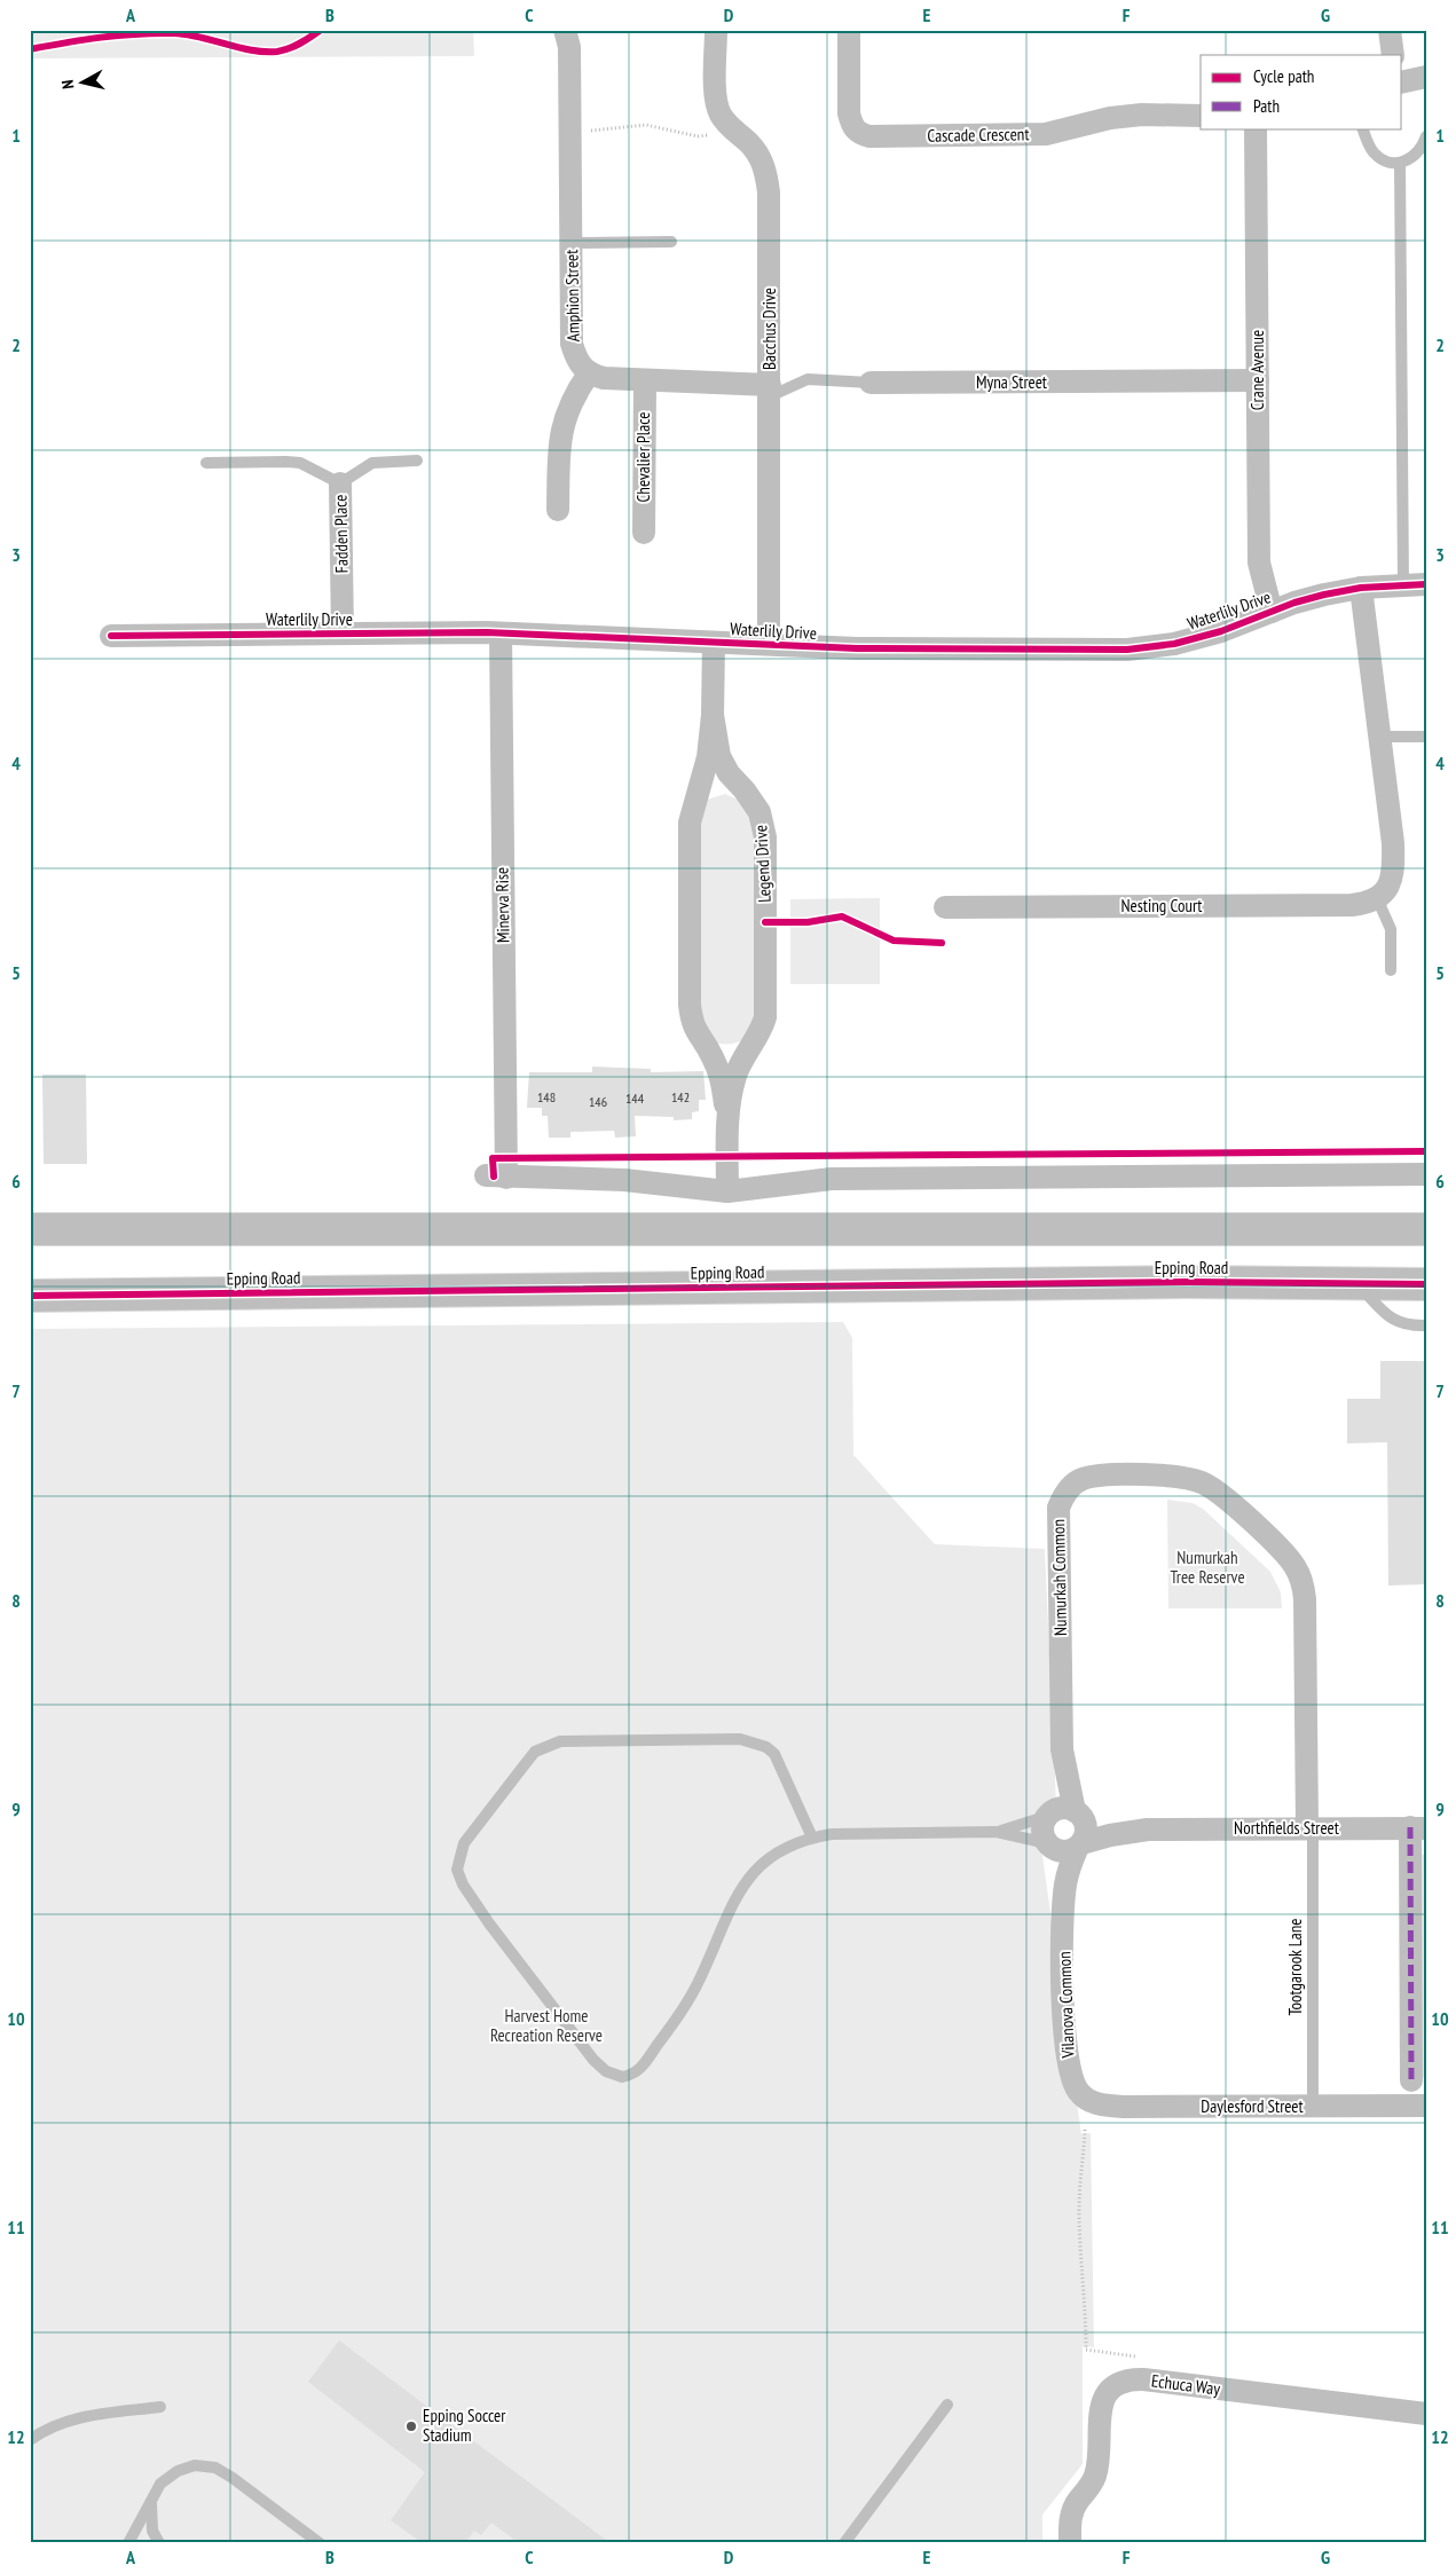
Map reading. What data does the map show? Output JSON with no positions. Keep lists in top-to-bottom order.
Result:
{
  "streets": {
    "main road": ["Epping Road"],
    "street": [
      "Cascade Crescent",
      "Amphion Street",
      "Bacchus Drive",
      "Crane Avenue",
      "Myna Street",
      "Chevalier Place",
      "Fadden Place",
      "Waterlily Drive",
      "Legend Drive",
      "Minerva Rise",
      "Nesting Court",
      "Numurkah Common",
      "Northfields Street",
      "Vilanova Common",
      "Daylesford Street",
      "Echuca Way"
    ],
    "lane": ["Tootgarook Lane"]
  },
  "crossings": [
    ["Bacchus Drive", "Myna Street"],
    ["Bacchus Drive", "Waterlily Drive"],
    ["Crane Avenue", "Myna Street"],
    ["Crane Avenue", "Waterlily Drive"],
    ["Fadden Place", "Waterlily Drive"],
    ["Waterlily Drive", "Legend Drive"],
    ["Waterlily Drive", "Minerva Rise"],
    ["Legend Drive", "Minerva Rise"],
    ["Numurkah Common", "Northfields Street"],
    ["Numurkah Common", "Tootgarook Lane"],
    ["Numurkah Common", "Vilanova Common"],
    ["Northfields Street", "Tootgarook Lane"],
    ["Northfields Street", "Vilanova Common"],
    ["Tootgarook Lane", "Daylesford Street"],
    ["Vilanova Common", "Daylesford Street"]
  ],
  "parks": ["Numurkah Tree Reserve", "Harvest Home Recreation Reserve"],
  "places": ["Epping Soccer Stadium"],
  "house_numbers": [
    "148",
    "142",
    "144",
    "146"
  ],
  "legend": ["Cycle path", "Path"],
  "north": "left",
  "grid": {
    "columns": [
      "A",
      "B",
      "C",
      "D",
      "E",
      "F",
      "G"
    ],
    "rows": [
      "1",
      "2",
      "3",
      "4",
      "5",
      "6",
      "7",
      "8",
      "9",
      "10",
      "11",
      "12"
    ]
  }
}
